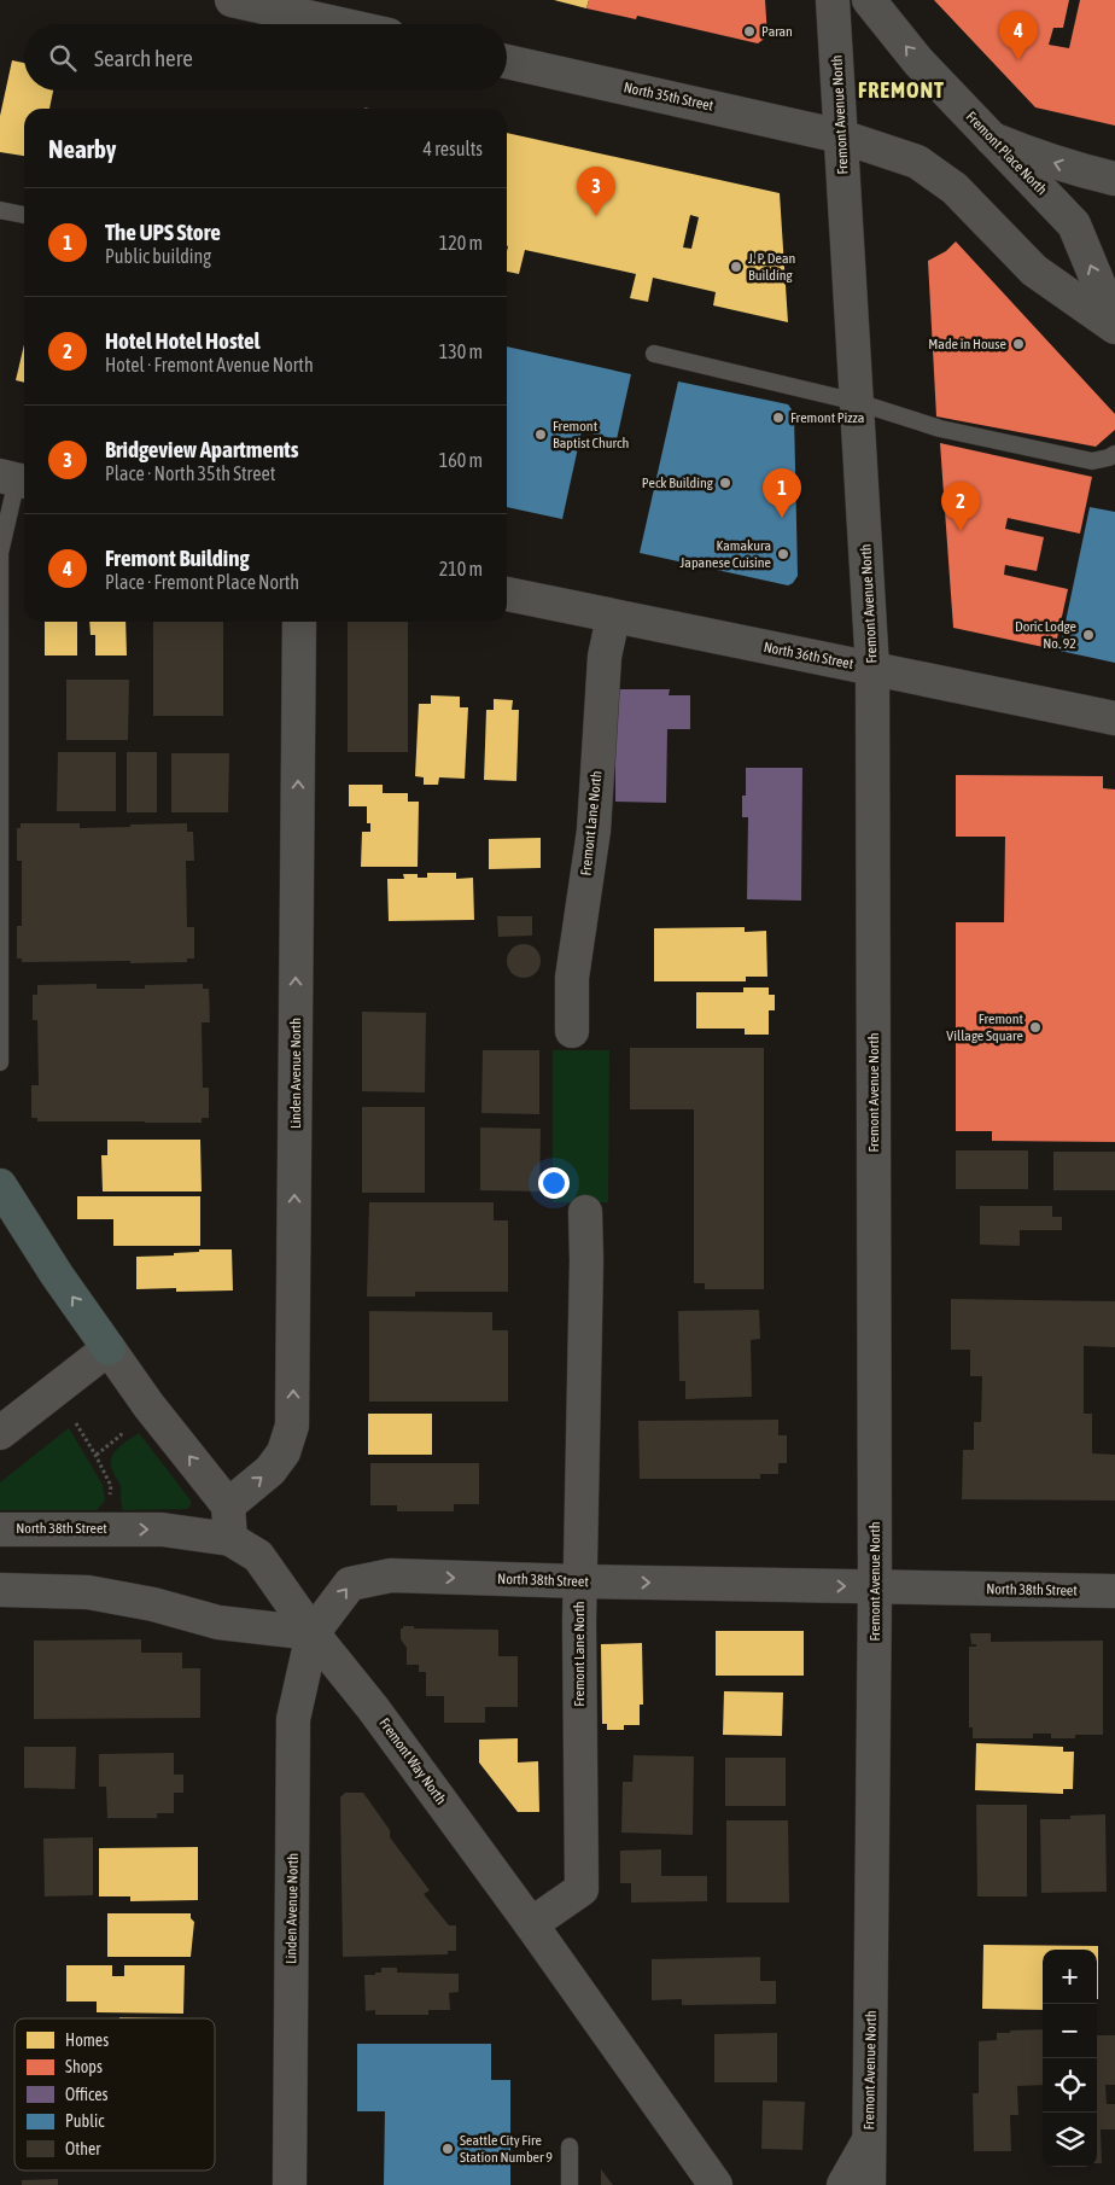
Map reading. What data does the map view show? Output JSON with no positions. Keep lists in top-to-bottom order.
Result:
{
  "streets": {
    "street": [
      "North 35th Street",
      "Fremont Avenue North",
      "Fremont Place North",
      "North 36th Street",
      "Fremont Lane North",
      "Linden Avenue North",
      "North 38th Street",
      "Fremont Way North"
    ]
  },
  "crossings": [
    ["North 35th Street", "Fremont Avenue North"],
    ["North 35th Street", "Fremont Place North"],
    ["Fremont Avenue North", "Fremont Place North"],
    ["Fremont Avenue North", "North 36th Street"],
    ["Fremont Avenue North", "North 38th Street"],
    ["North 36th Street", "Fremont Lane North"],
    ["Fremont Lane North", "North 38th Street"],
    ["Fremont Lane North", "Fremont Way North"],
    ["Linden Avenue North", "North 38th Street"],
    ["Linden Avenue North", "Fremont Way North"],
    ["North 38th Street", "Fremont Way North"]
  ],
  "one_way": ["Linden Avenue North", "North 38th Street"],
  "districts": ["FREMONT"],
  "places": [
    "Paran",
    "J. P. Dean Building",
    "Made in House",
    "Fremont Pizza",
    "Fremont Baptist Church",
    "Peck Building",
    "Kamakura Japanese Cuisine",
    "Doric Lodge No. 92",
    "Fremont Village Square",
    "Seattle City Fire Station Number 9"
  ],
  "legend": [
    "Homes",
    "Shops",
    "Offices",
    "Public",
    "Other"
  ],
  "page": {
    "pins": [
      "4",
      "3",
      "1",
      "2"
    ],
    "search": "Search here",
    "heading": ["Nearby", "4 results"],
    "list": [
      {
        "mark": "1",
        "name": "The UPS Store",
        "note": "Public building",
        "value": "120 m"
      },
      {
        "mark": "2",
        "name": "Hotel Hotel Hostel",
        "note": "Hotel · Fremont Avenue North",
        "value": "130 m"
      },
      {
        "mark": "3",
        "name": "Bridgeview Apartments",
        "note": "Place · North 35th Street",
        "value": "160 m"
      },
      {
        "mark": "4",
        "name": "Fremont Building",
        "note": "Place · Fremont Place North",
        "value": "210 m"
      }
    ],
    "map_buttons": ["+", "−"]
  }
}
